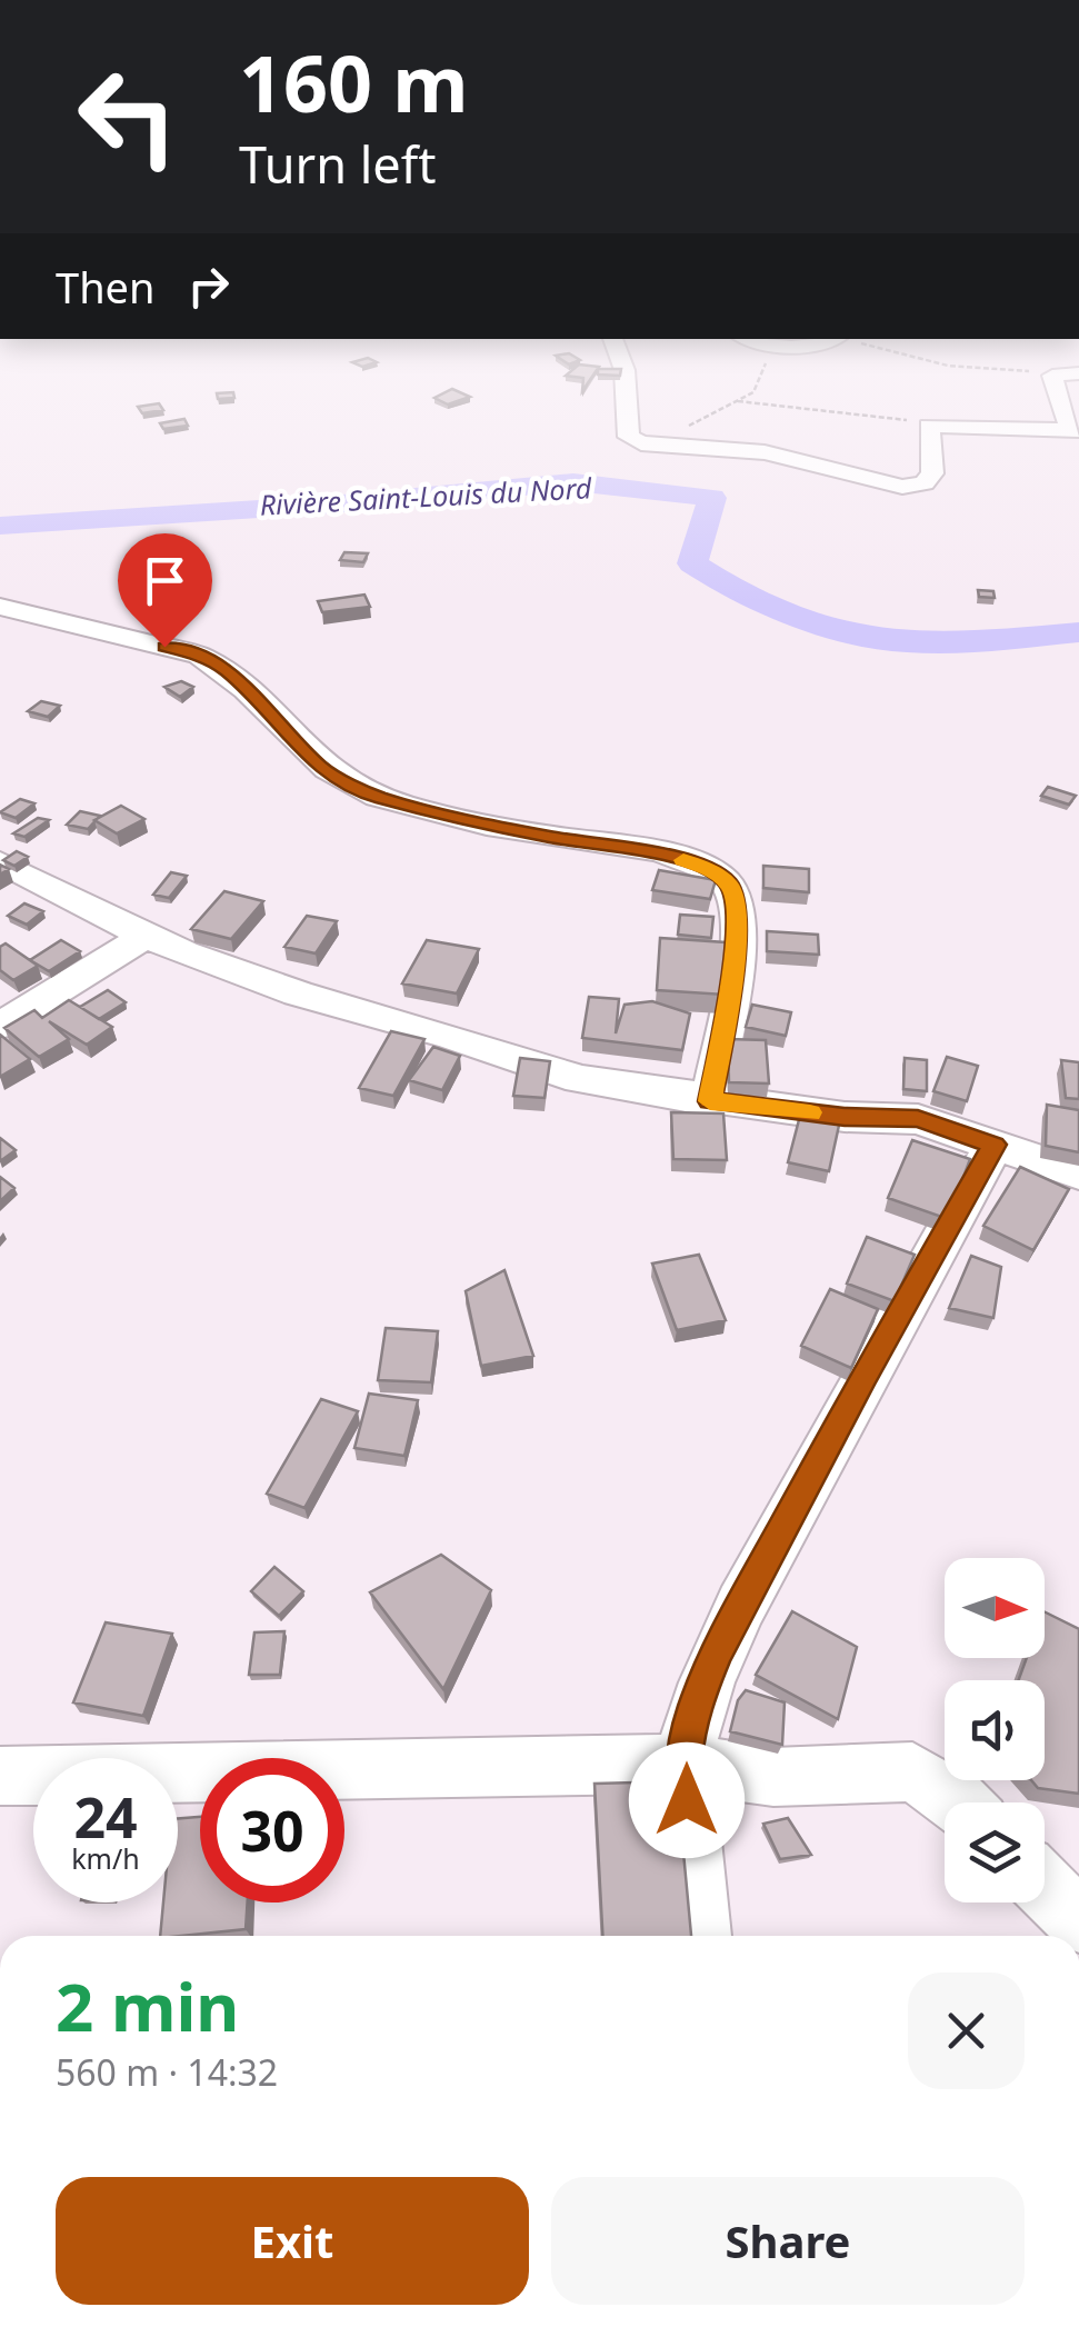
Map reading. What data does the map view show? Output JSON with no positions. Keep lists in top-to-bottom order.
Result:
{
  "water": ["Rivière Saint-Louis du Nord"],
  "north": "right",
  "page": {
    "turn": ["160 m", "Turn left"],
    "then": "Then",
    "speed": "24 km/h",
    "limit": "30",
    "heading": ["2 min", "560 m · 14:32"],
    "buttons": ["Exit", "Share"]
  }
}
